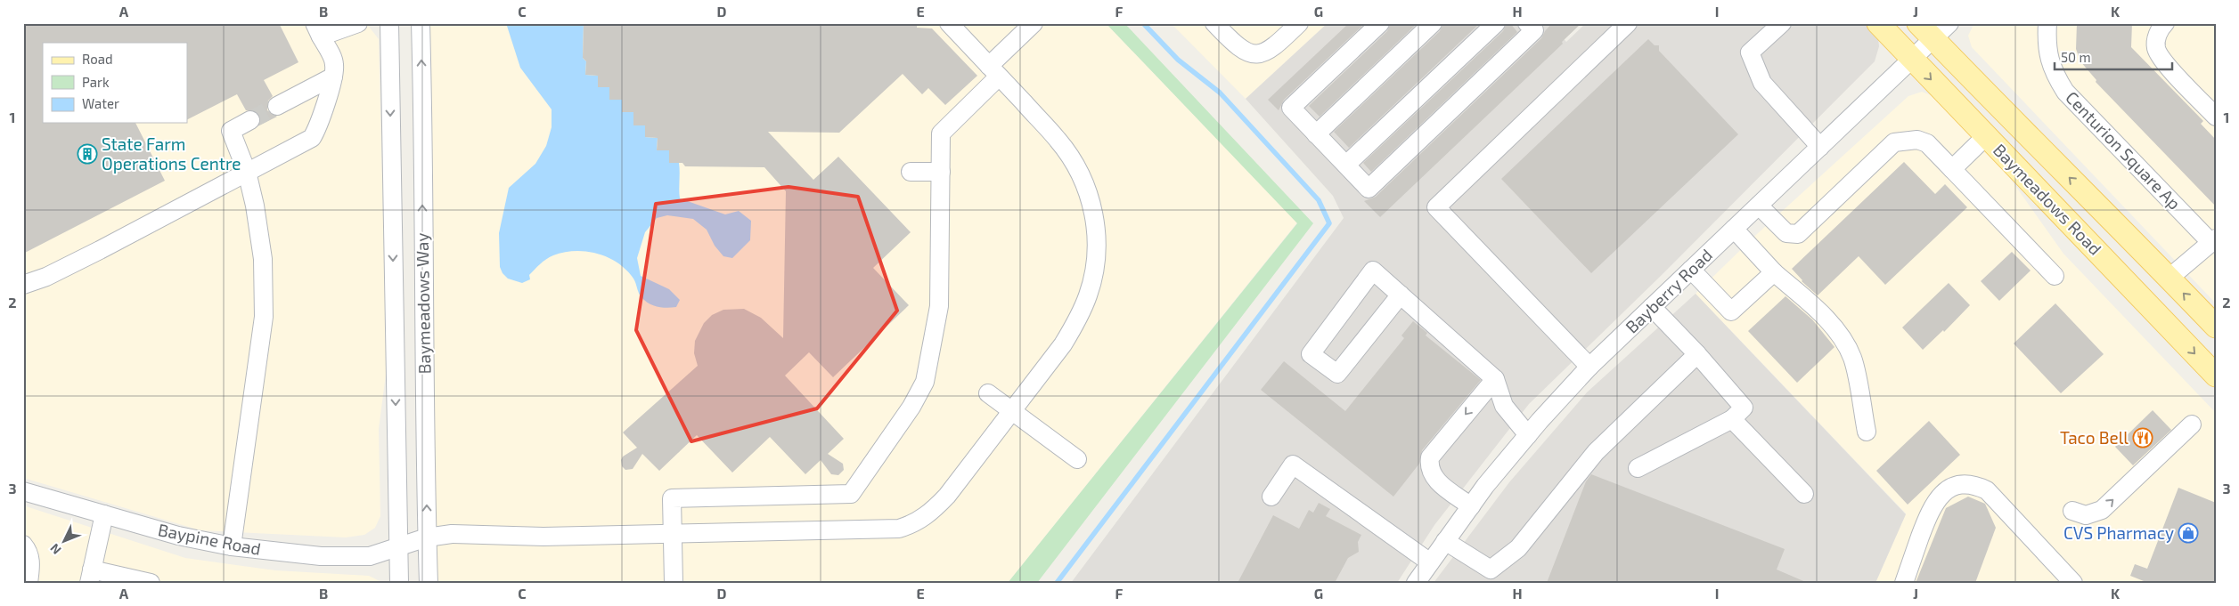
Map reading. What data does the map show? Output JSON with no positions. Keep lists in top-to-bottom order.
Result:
{
  "streets": {
    "main road": ["Baymeadows Road"],
    "street": [
      "Centurion Square Ap",
      "Bayberry Road",
      "Baymeadows Way",
      "Baypine Road"
    ]
  },
  "crossings": [
    ["Centurion Square Ap", "Baymeadows Road"],
    ["Baymeadows Road", "Bayberry Road"],
    ["Baymeadows Way", "Baypine Road"]
  ],
  "places": {
    "building": ["State Farm Operations Centre"],
    "restaurant": ["Taco Bell"],
    "shop": ["CVS Pharmacy"]
  },
  "legend": ["Road", "Park", "Water"],
  "scale_bar": "50 m",
  "north": "bottom left",
  "grid": {
    "columns": [
      "A",
      "B",
      "C",
      "D",
      "E",
      "F",
      "G",
      "H",
      "I",
      "J",
      "K"
    ],
    "rows": ["1", "2", "3"]
  }
}
